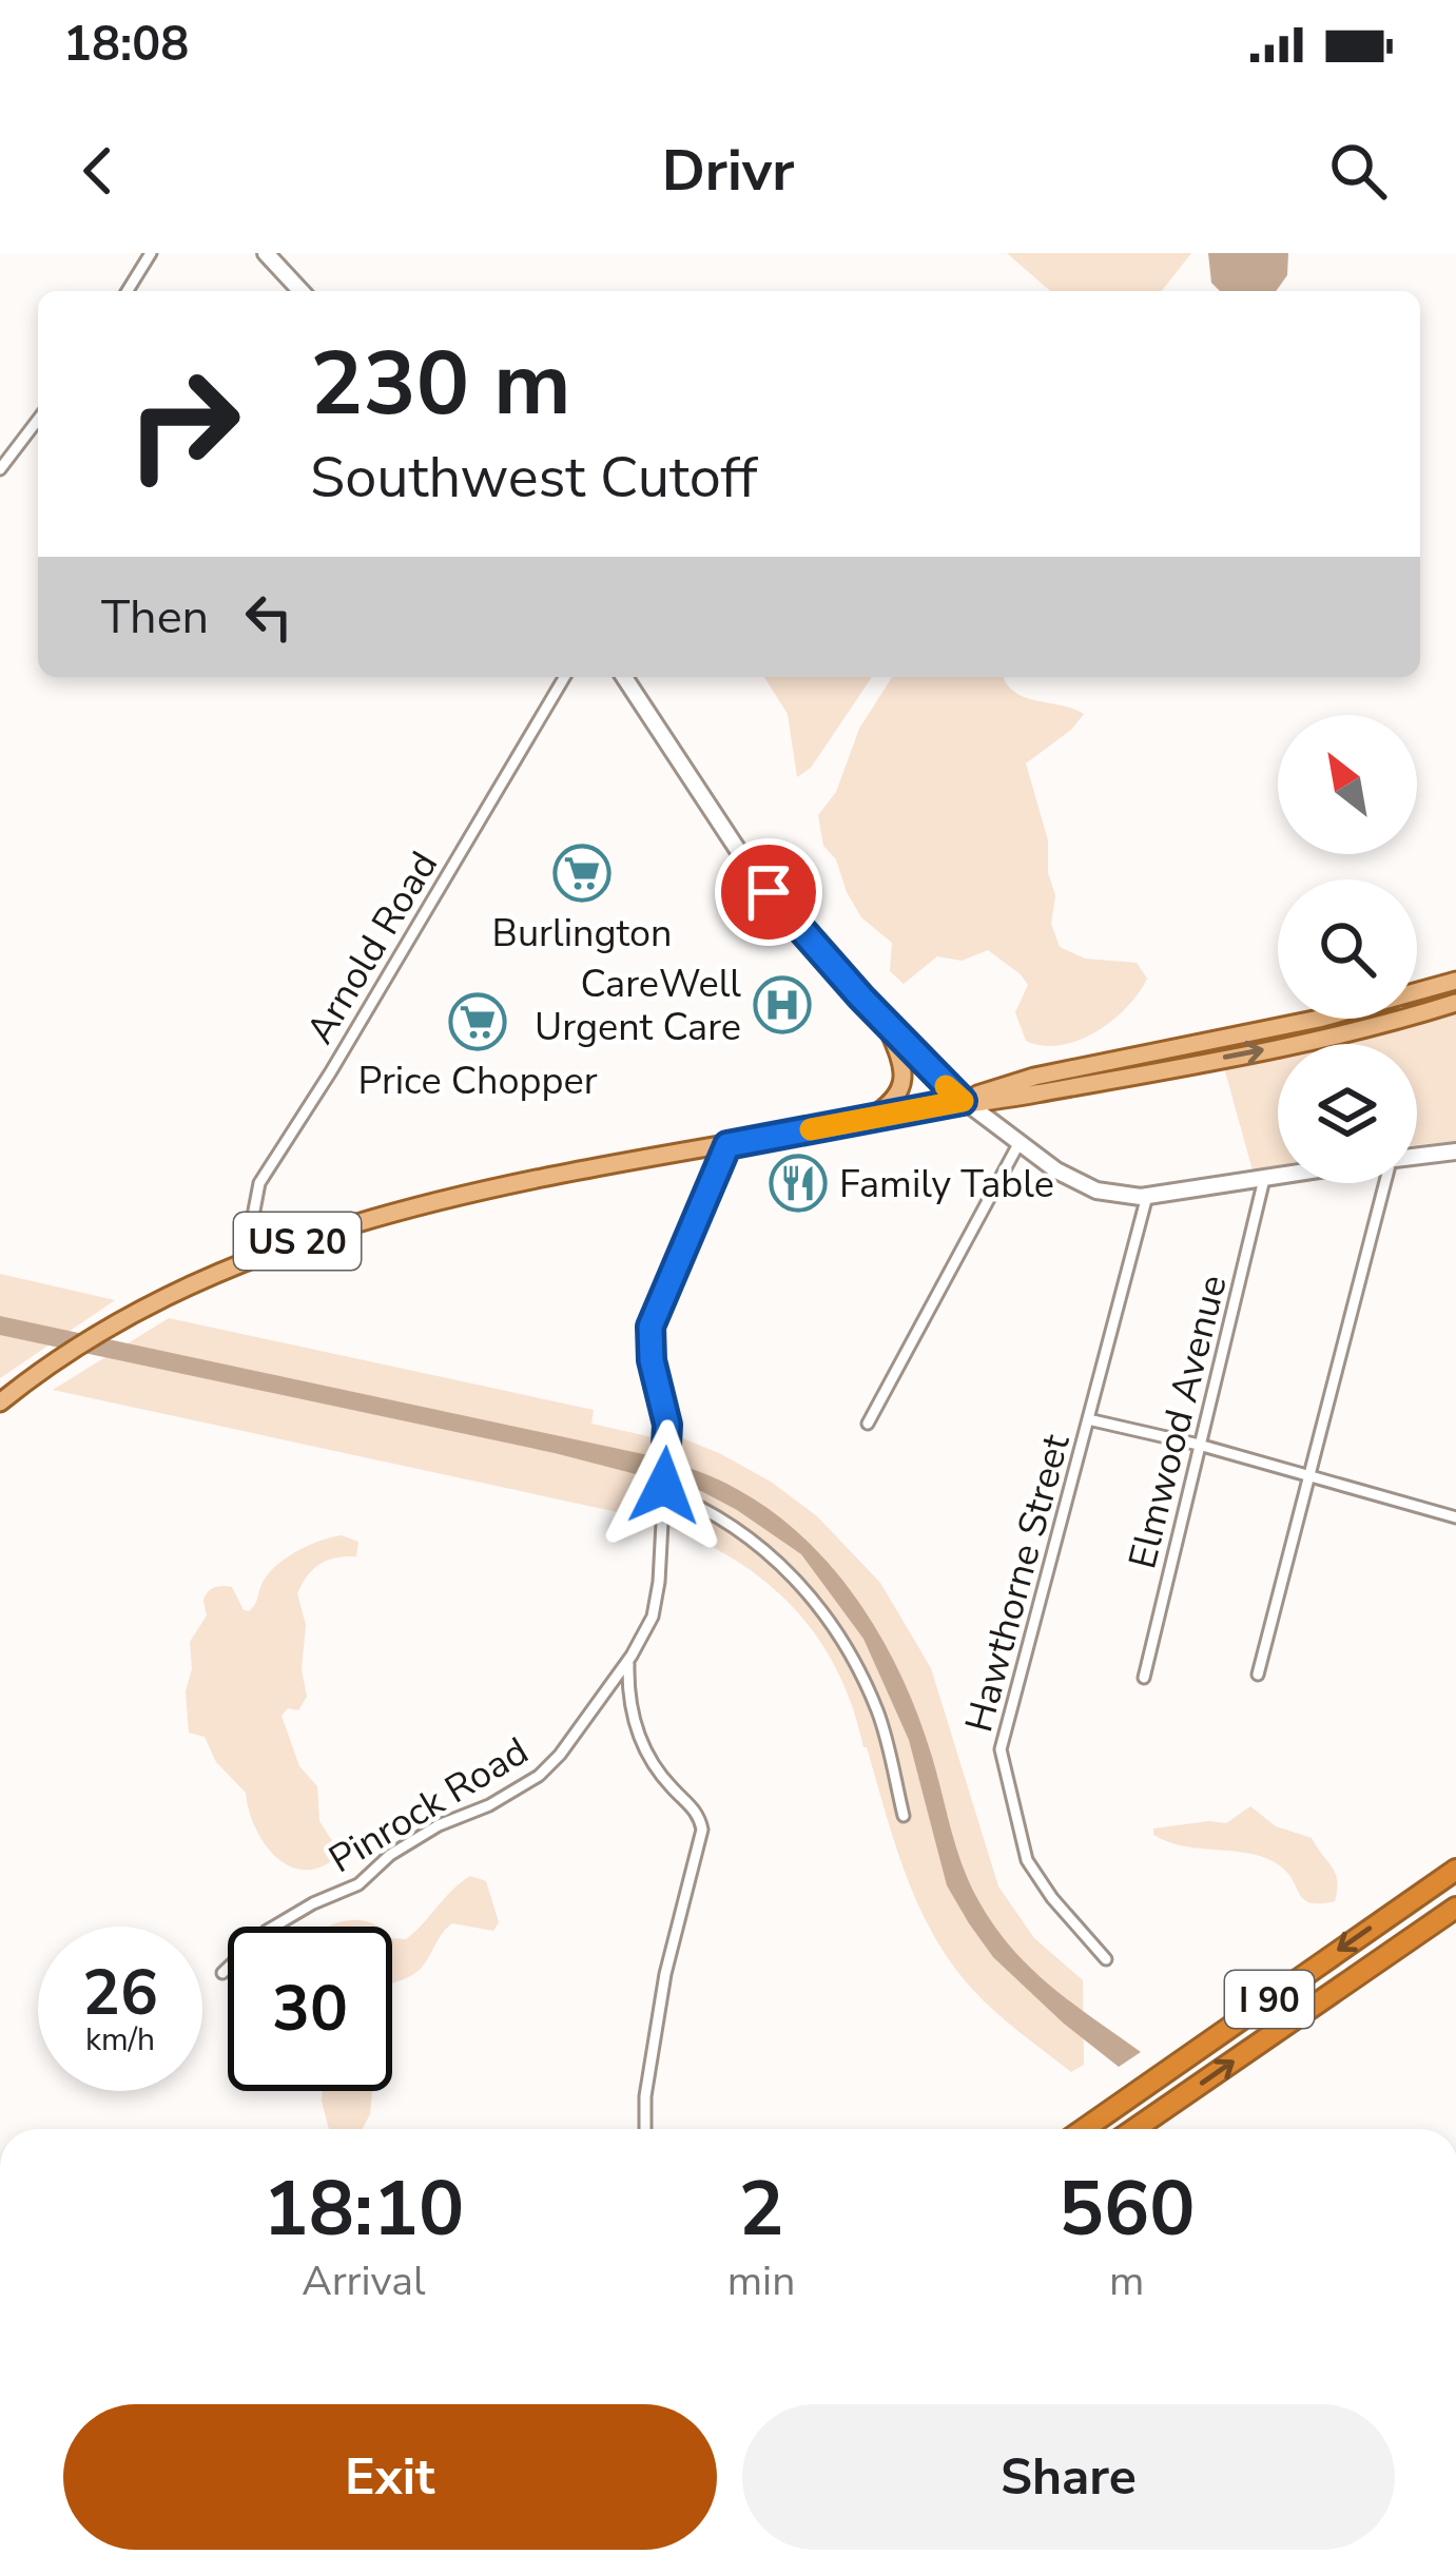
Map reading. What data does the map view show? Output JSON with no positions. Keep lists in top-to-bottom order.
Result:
{
  "streets": {
    "highway": ["I 90"],
    "main road": ["US 20"],
    "street": [
      "Arnold Road",
      "Elmwood Avenue",
      "Hawthorne Street",
      "Pinrock Road"
    ]
  },
  "crossings": [
    ["Arnold Road", "US 20"],
    ["US 20", "Pinrock Road"]
  ],
  "places": {
    "supermarket": ["Burlington", "Price Chopper"],
    "hospital": ["CareWell Urgent Care"],
    "restaurant": ["Family Table"]
  },
  "north": "top left",
  "page": {
    "status": "18:08",
    "header": "Drivr",
    "turn": ["230 m", "Southwest Cutoff"],
    "then": "Then",
    "speed": "26 km/h",
    "limit": "30",
    "eta": [
      "18:10",
      "Arrival",
      "2",
      "min",
      "560",
      "m"
    ],
    "buttons": ["Exit", "Share"]
  }
}
